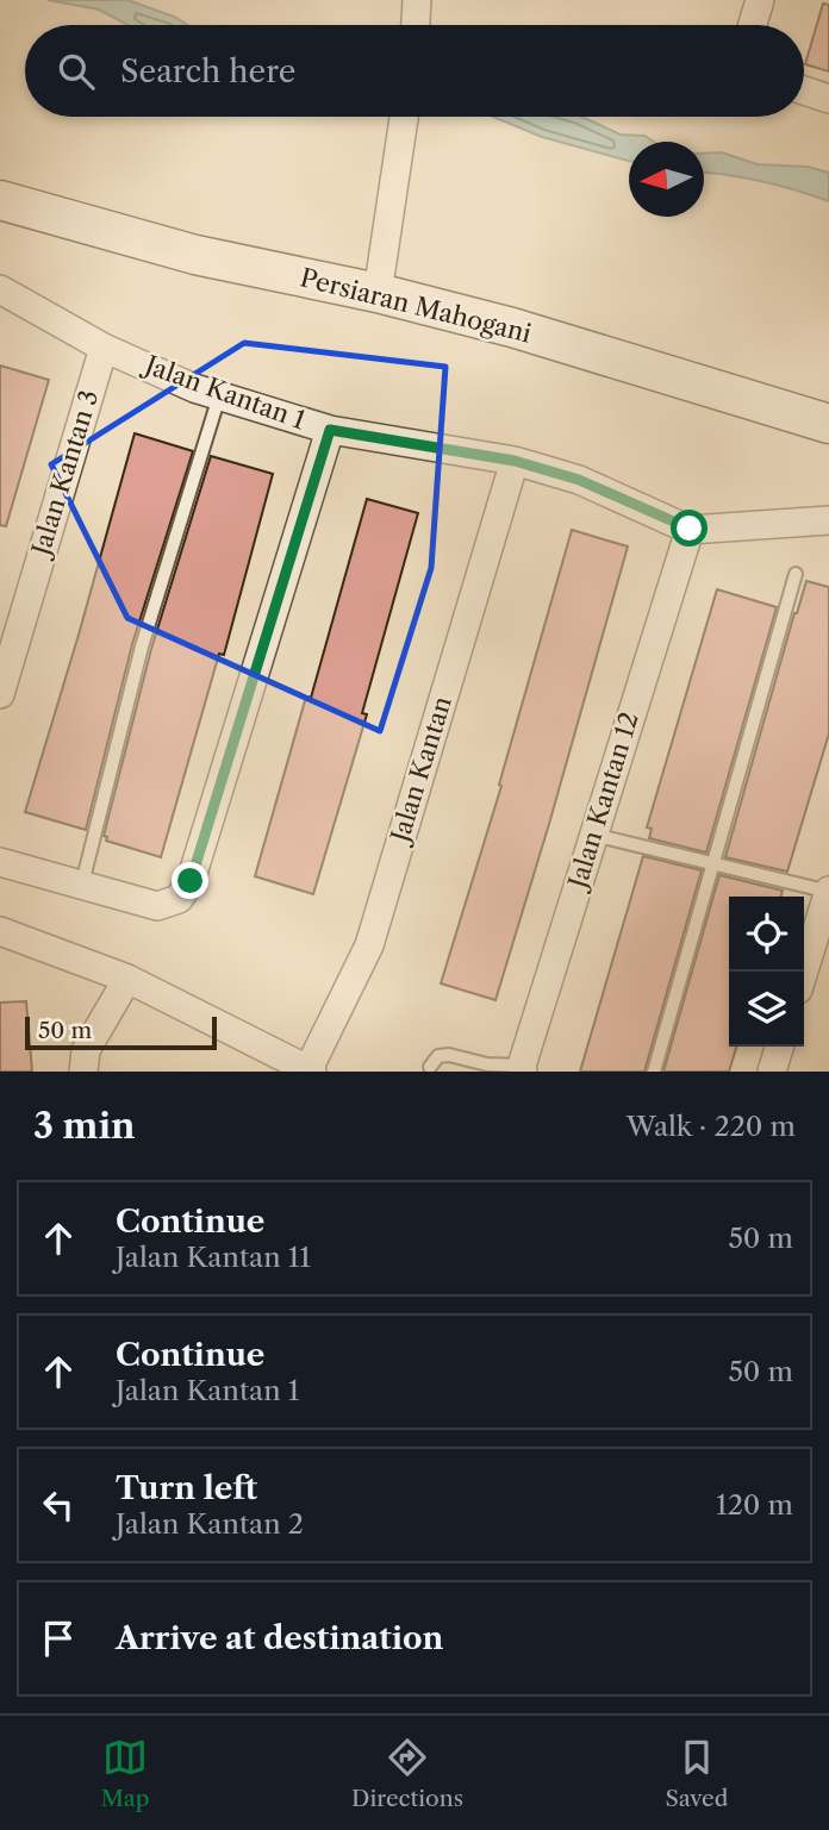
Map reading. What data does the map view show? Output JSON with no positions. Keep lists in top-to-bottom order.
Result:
{
  "streets": {
    "main road": ["Persiaran Mahogani"],
    "street": [
      "Jalan Kantan 1",
      "Jalan Kantan 3",
      "Jalan Kantan",
      "Jalan Kantan 12"
    ]
  },
  "crossings": [
    ["Jalan Kantan 1", "Jalan Kantan 3"],
    ["Jalan Kantan 1", "Jalan Kantan"],
    ["Jalan Kantan 1", "Jalan Kantan 12"]
  ],
  "scale_bar": "50 m",
  "north": "left",
  "page": {
    "search": "Search here",
    "scale": "50 m",
    "heading": ["3 min", "Walk · 220 m"],
    "list": [
      ["Continue", "Jalan Kantan 11", "50 m"],
      ["Continue", "Jalan Kantan 1", "50 m"],
      ["Turn left", "Jalan Kantan 2", "120 m"],
      "Arrive at destination"
    ],
    "nav": ["Map", "Directions", "Saved"]
  }
}
